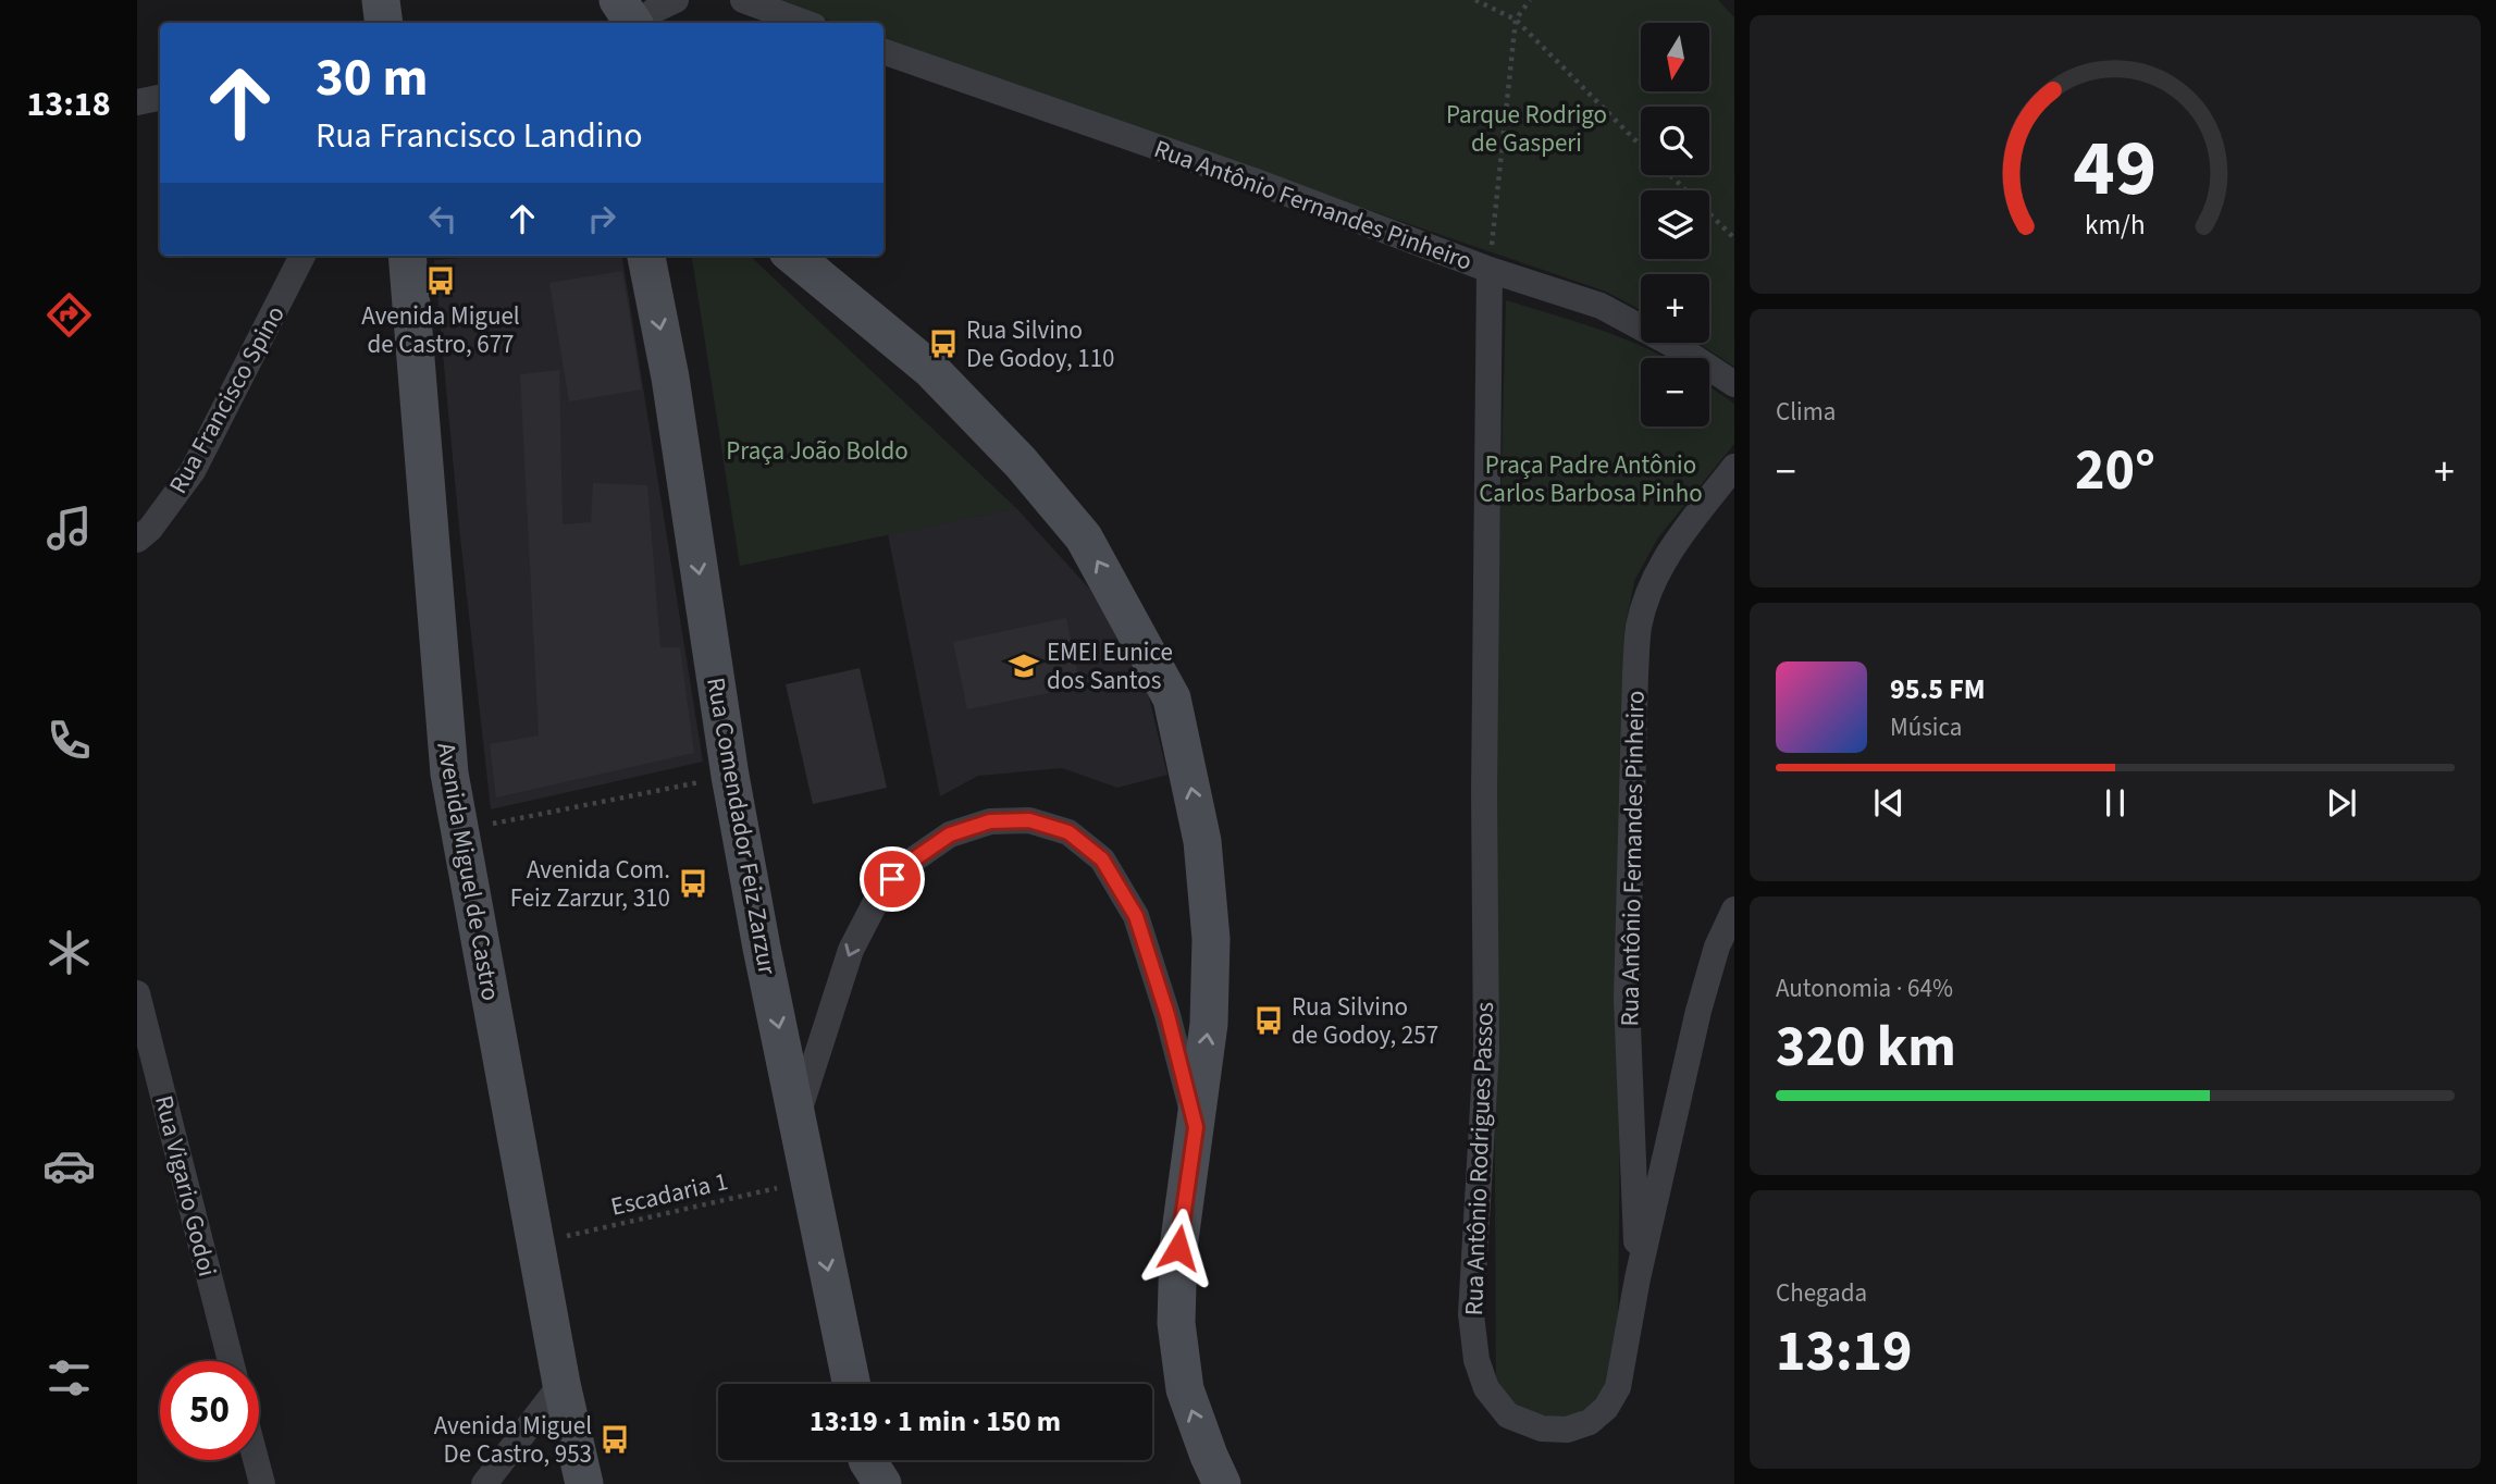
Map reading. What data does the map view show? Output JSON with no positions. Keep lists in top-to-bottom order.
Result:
{
  "streets": {
    "main road": ["Rua Comendador Feiz Zarzur", "Avenida Miguel de Castro"],
    "street": [
      "Rua Antônio Fernandes Pinheiro",
      "Rua Francisco Spino",
      "Rua Antônio Rodrigues Passos",
      "Rua Vigario Godoi"
    ],
    "path": ["Escadaria 1"]
  },
  "crossings": [
    ["Rua Antônio Fernandes Pinheiro", "Rua Antônio Rodrigues Passos"],
    ["Rua Comendador Feiz Zarzur", "Escadaria 1"],
    ["Avenida Miguel de Castro", "Escadaria 1"]
  ],
  "parks": ["Parque Rodrigo de Gasperi", "Praça João Boldo", "Praça Padre Antônio Carlos Barbosa Pinho"],
  "places": {
    "bus stop": [
      "Avenida Miguel de Castro, 677",
      "Rua Silvino De Godoy, 110",
      "Avenida Com. Feiz Zarzur, 310",
      "Rua Silvino de Godoy, 257",
      "Avenida Miguel De Castro, 953"
    ],
    "school or university": ["EMEI Eunice dos Santos"]
  },
  "north": "bottom",
  "page": {
    "tabs": "13:18",
    "map_buttons": ["+", "−"],
    "turn": ["30 m", "Rua Francisco Landino"],
    "tile": [
      "Clima",
      ["Autonomia · 64%", "320 km"],
      ["Chegada", "13:19"]
    ],
    "heat": ["−", "20°", "+"],
    "song": ["95.5 FM", "Música"],
    "limit": "50",
    "trip": "13:19 · 1 min · 150 m",
    "gauge": ["49", "km/h"]
  }
}
